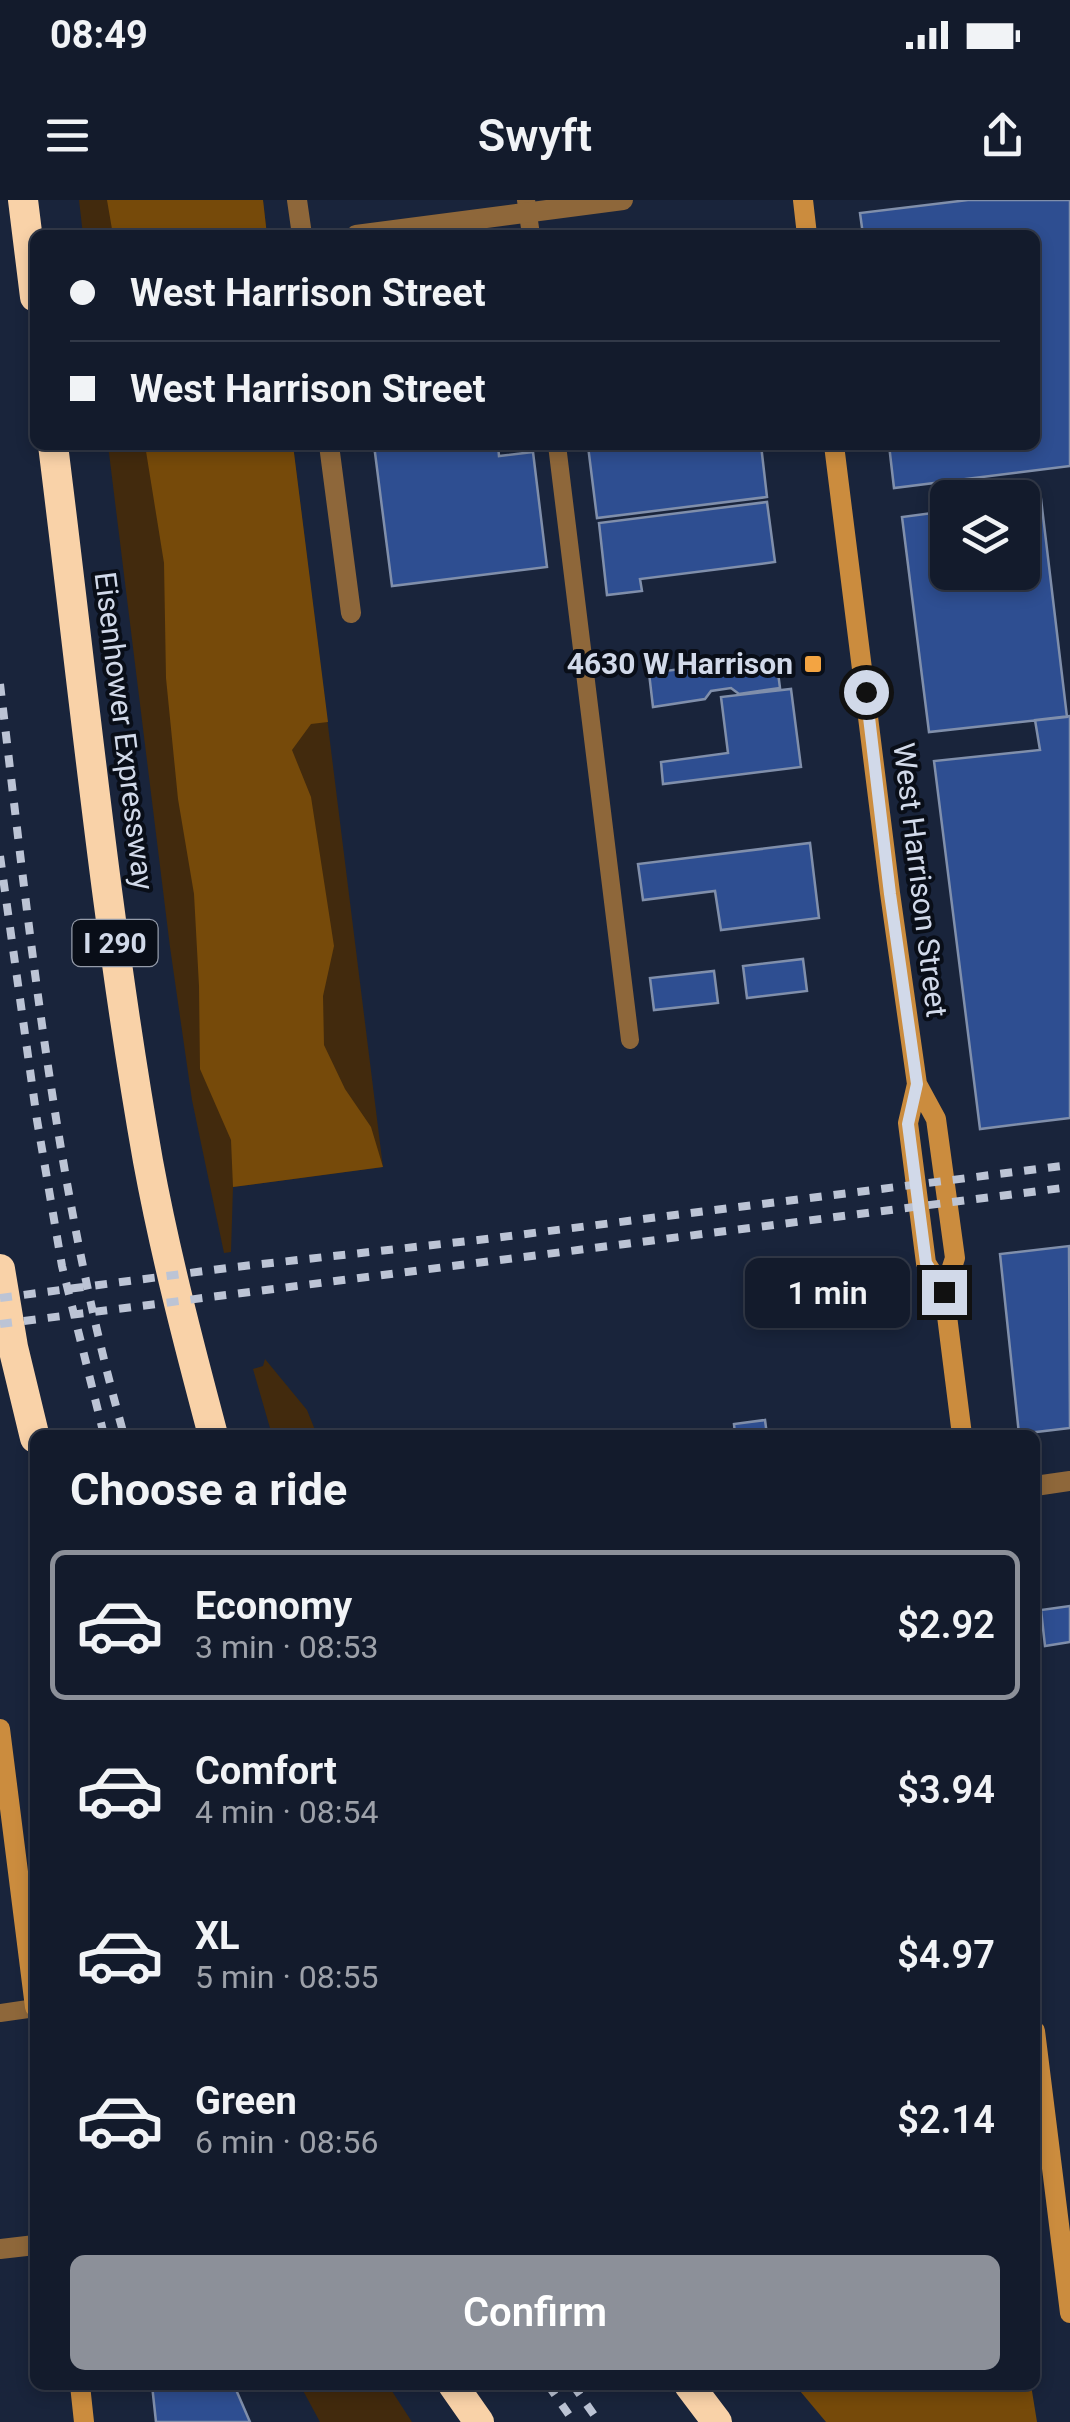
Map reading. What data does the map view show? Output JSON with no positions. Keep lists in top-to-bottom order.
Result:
{
  "streets": {
    "highway": ["Eisenhower Expressway", "I 290"],
    "street": ["West Harrison Street"]
  },
  "places": {
    "transit": ["4630 W Harrison"]
  },
  "page": {
    "status": "08:49",
    "header": "Swyft",
    "banner": ["West Harrison Street", "West Harrison Street"],
    "bubble": "1 min",
    "heading": "Choose a ride",
    "list": [
      {
        "name": "Economy",
        "note": "3 min · 08:53",
        "value": "$2.92"
      },
      {
        "name": "Comfort",
        "note": "4 min · 08:54",
        "value": "$3.94"
      },
      {
        "name": "XL",
        "note": "5 min · 08:55",
        "value": "$4.97"
      },
      {
        "name": "Green",
        "note": "6 min · 08:56",
        "value": "$2.14"
      }
    ],
    "buttons": "Confirm"
  }
}
